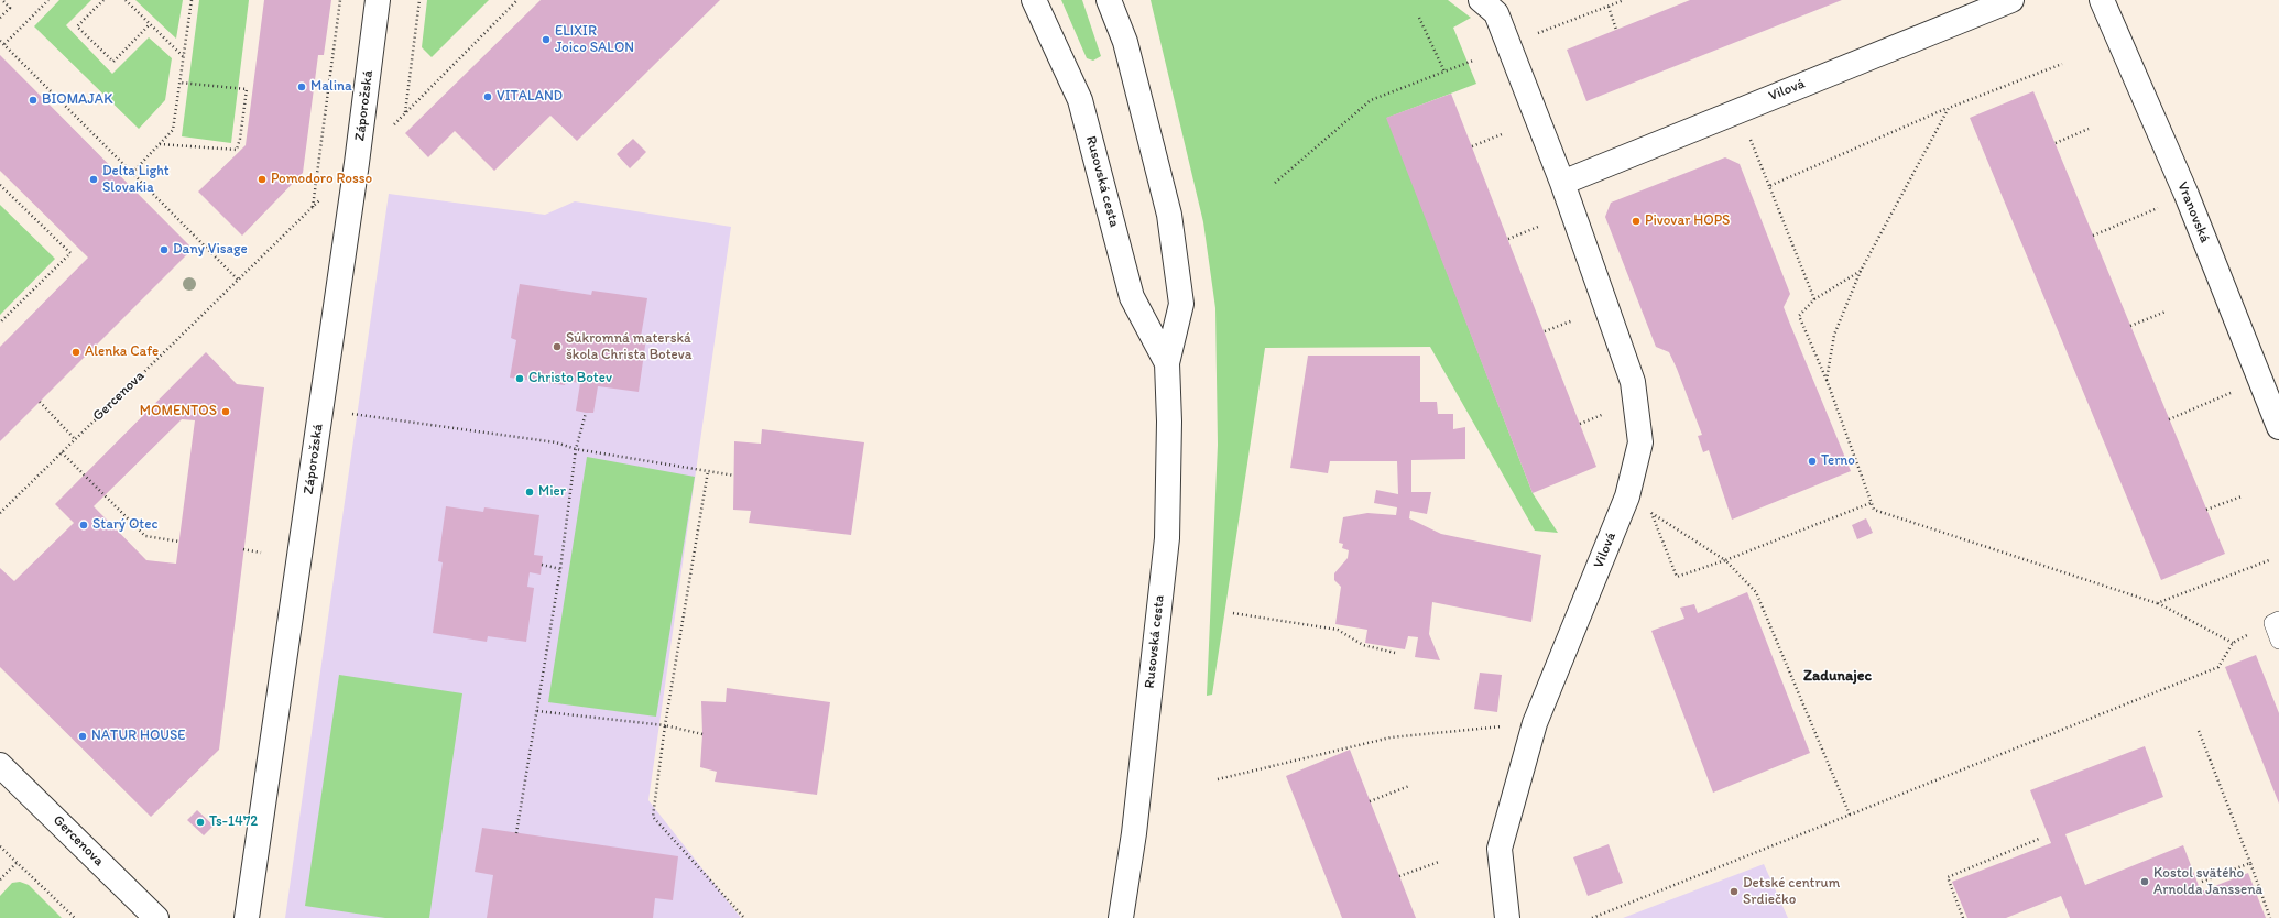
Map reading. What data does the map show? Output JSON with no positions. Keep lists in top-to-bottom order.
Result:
{
  "streets": {
    "street": [
      "Vilová",
      "Záporožská",
      "Rusovská cesta",
      "Vranovská",
      "Gercenova"
    ]
  },
  "districts": ["Zadunajec"],
  "places": [
    "ELIXIR Joico SALON",
    "Malina",
    "VITALAND",
    "BIOMAJAK",
    "Delta Light Slovakia",
    "Pomodoro Rosso",
    "Pivovar HOPS",
    "Dany Visage",
    "Súkromná materská škola Christa Boteva",
    "Alenka Cafe",
    "Christo Botev",
    "MOMENTOS",
    "Terno",
    "Mier",
    "Starý Otec",
    "NATUR HOUSE",
    "Ts-1472",
    "Kostol svätého Arnolda Janssena",
    "Detské centrum Srdiečko"
  ]
}
